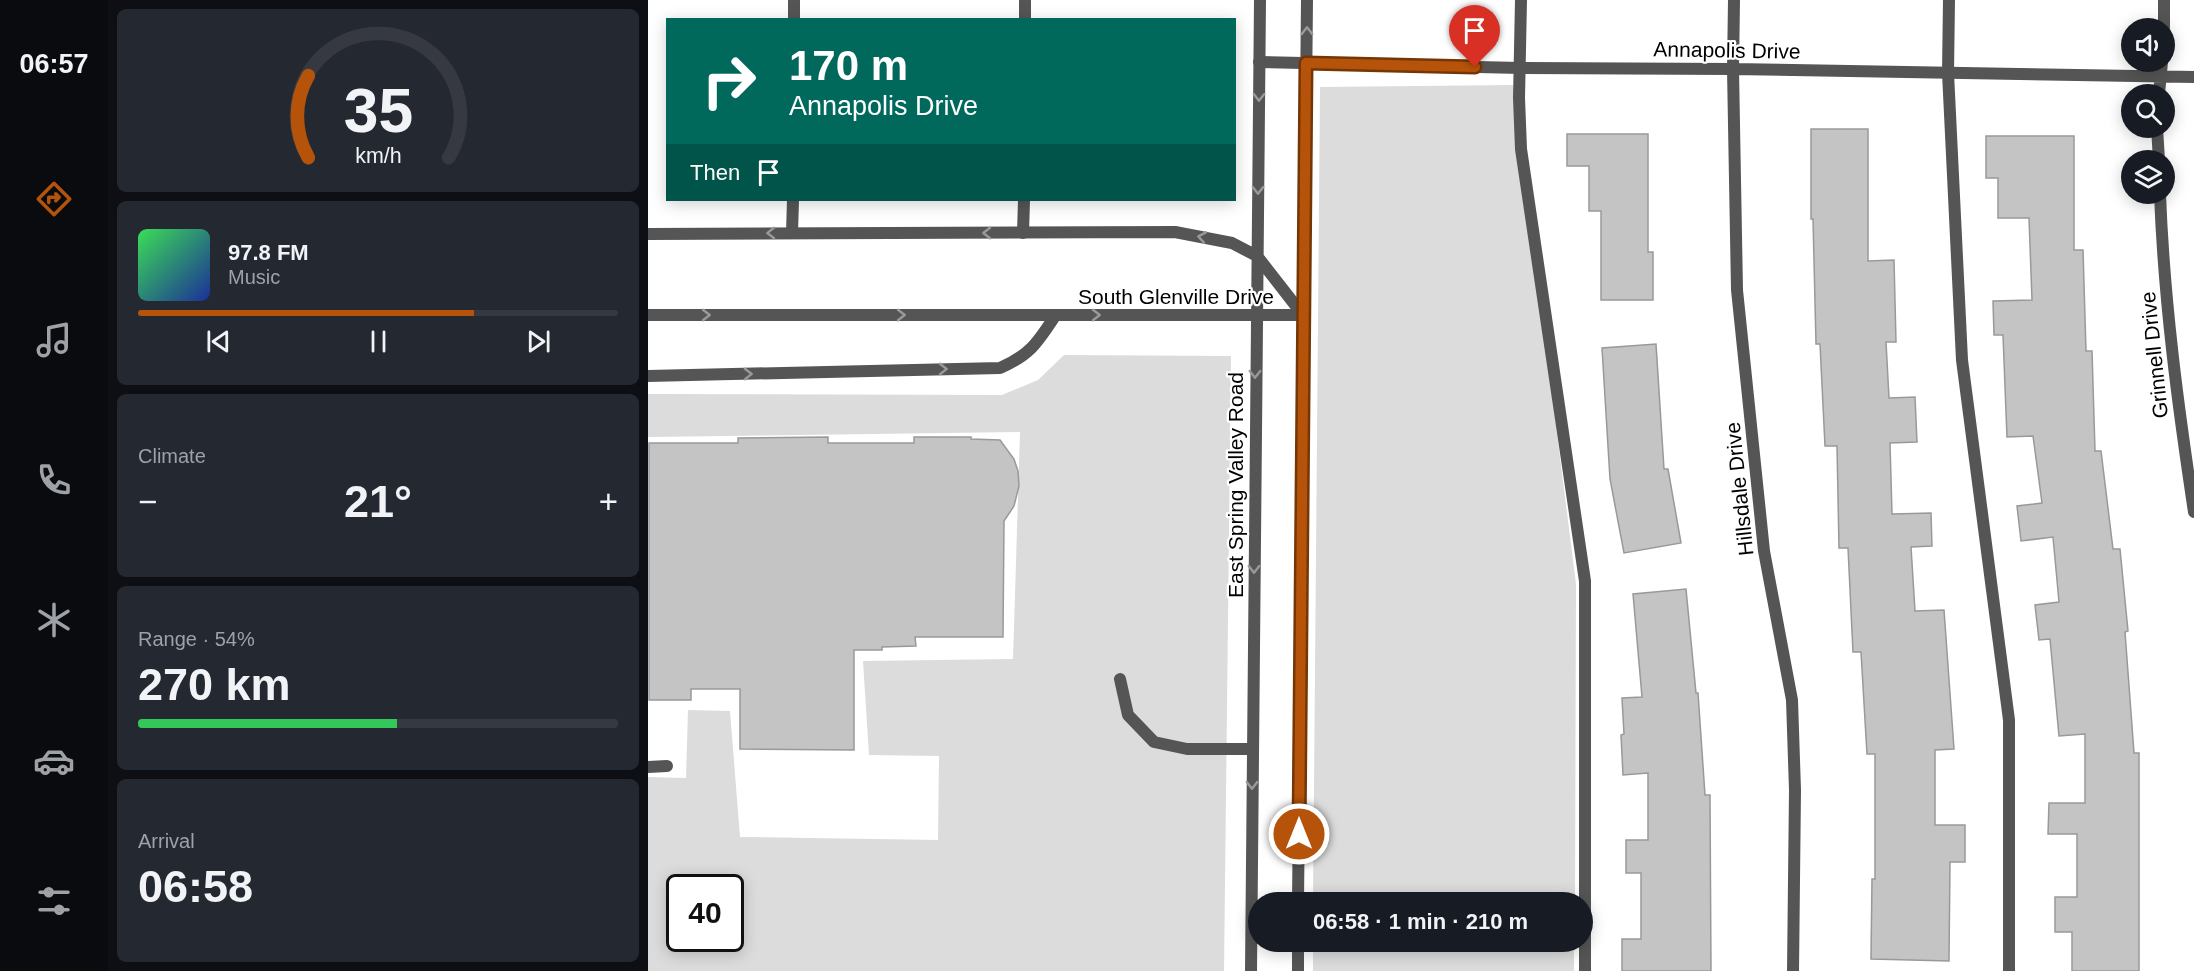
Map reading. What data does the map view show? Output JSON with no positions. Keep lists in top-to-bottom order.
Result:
{
  "streets": {
    "street": [
      "Annapolis Drive",
      "South Glenville Drive",
      "Grinnell Drive",
      "East Spring Valley Road",
      "Hillsdale Drive"
    ]
  },
  "crossings": [
    ["Annapolis Drive", "East Spring Valley Road"],
    ["Annapolis Drive", "Hillsdale Drive"],
    ["South Glenville Drive", "East Spring Valley Road"]
  ],
  "page": {
    "tabs": "06:57",
    "turn": ["170 m", "Annapolis Drive"],
    "then": "Then",
    "song": ["97.8 FM", "Music"],
    "tile": [
      "Climate",
      ["Range · 54%", "270 km"],
      ["Arrival", "06:58"]
    ],
    "heat": ["−", "21°", "+"],
    "limit": "40",
    "trip": "06:58 · 1 min · 210 m",
    "gauge": ["35", "km/h"]
  }
}
